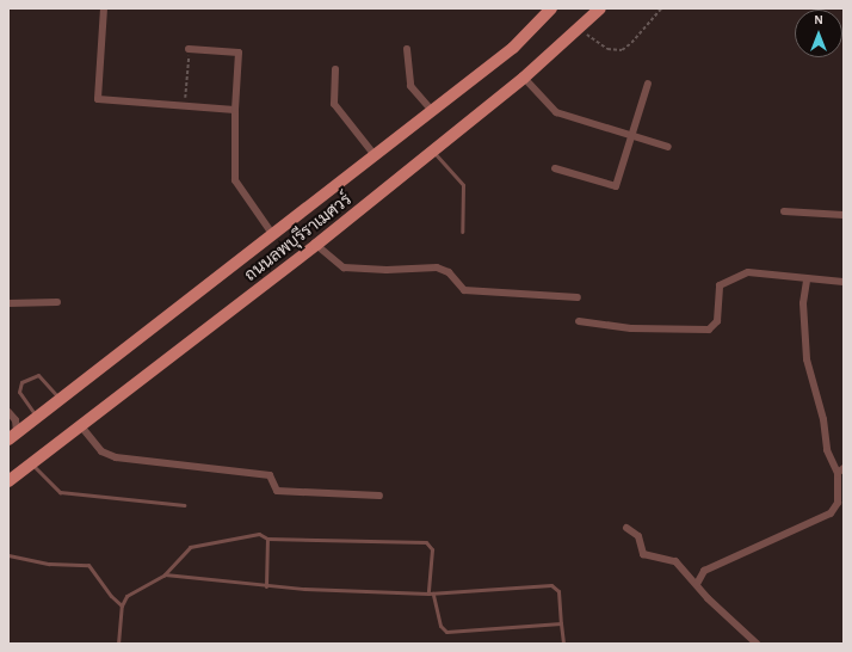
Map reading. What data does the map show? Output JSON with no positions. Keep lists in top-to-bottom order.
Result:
{
  "streets": {
    "main road": ["ถนนลพบุรีราเมศวร์"]
  },
  "north": "top"
}
